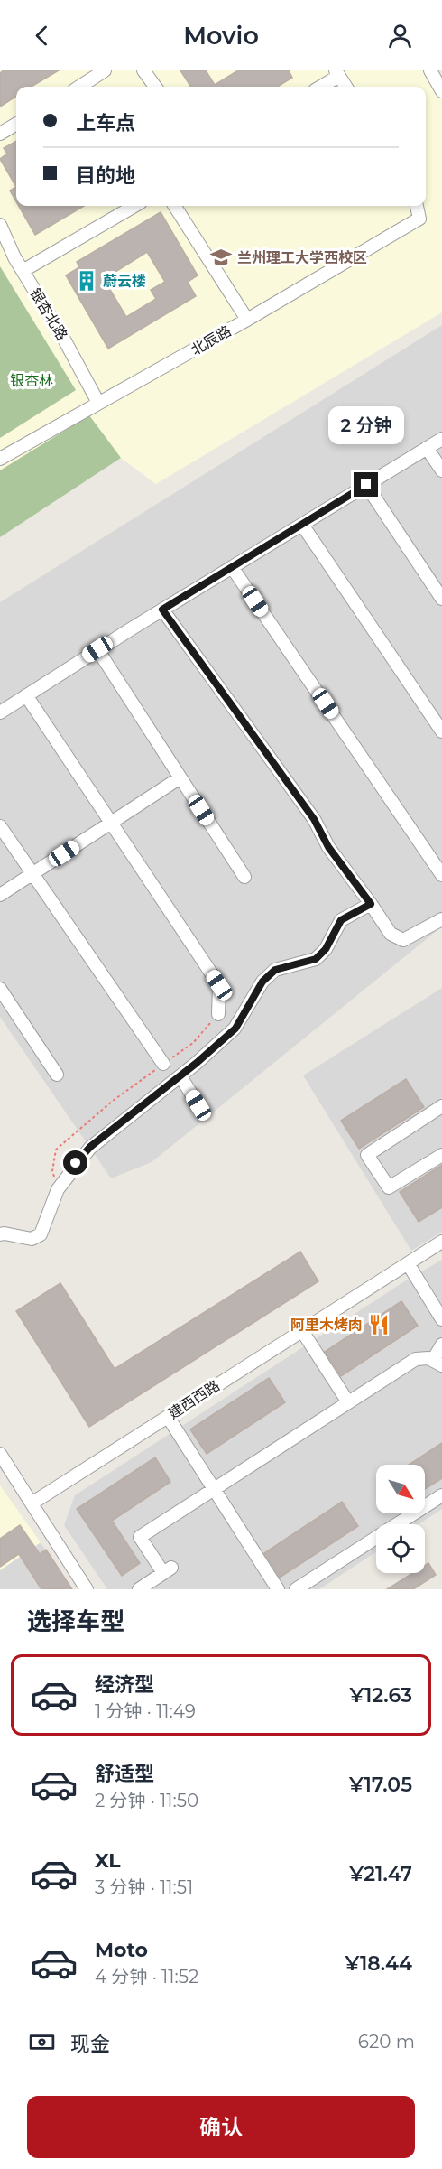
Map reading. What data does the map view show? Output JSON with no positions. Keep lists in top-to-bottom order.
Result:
{
  "streets": {
    "street": ["银杏北路", "北辰路", "建西西路"]
  },
  "crossings": [
    ["银杏北路", "北辰路"]
  ],
  "parks": ["银杏林"],
  "places": {
    "school or university": ["兰州理工大学西校区"],
    "building": ["蔚云楼"],
    "restaurant": ["阿里木烤肉"]
  },
  "north": "bottom right",
  "page": {
    "header": "Movio",
    "banner": ["上车点", "目的地"],
    "bubble": "2 分钟",
    "heading": "选择车型",
    "list": [
      {
        "name": "经济型",
        "note": "1 分钟 · 11:49",
        "value": "¥12.63"
      },
      {
        "name": "舒适型",
        "note": "2 分钟 · 11:50",
        "value": "¥17.05"
      },
      {
        "name": "XL",
        "note": "3 分钟 · 11:51",
        "value": "¥21.47"
      },
      {
        "name": "Moto",
        "note": "4 分钟 · 11:52",
        "value": "¥18.44"
      }
    ],
    "pay": ["现金", "620 m"],
    "buttons": "确认"
  }
}
